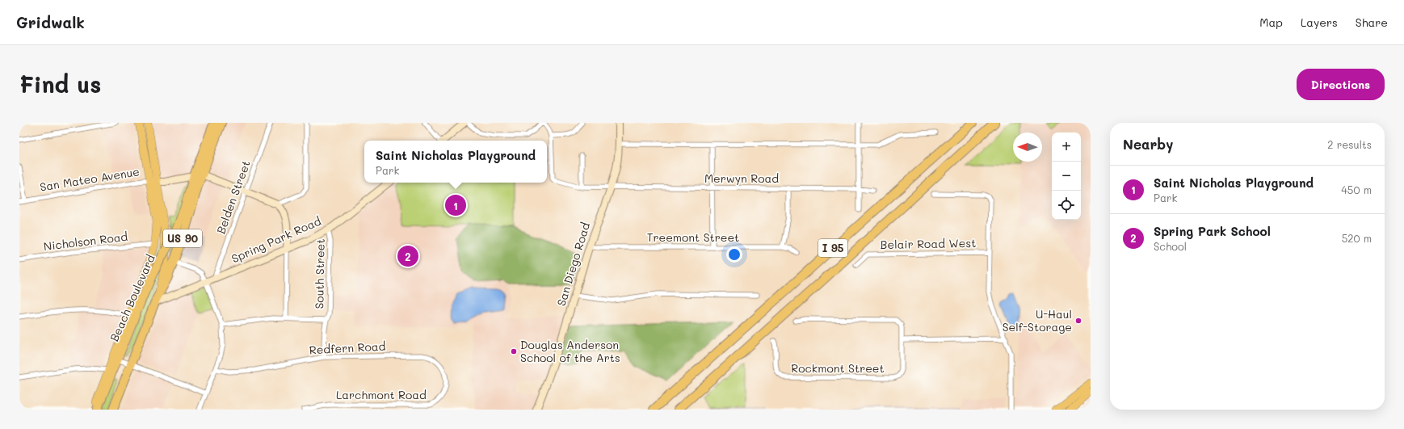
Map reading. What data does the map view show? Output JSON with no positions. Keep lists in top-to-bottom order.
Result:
{
  "streets": {
    "highway": ["US 90", "I 95", "Beach Boulevard"],
    "street": [
      "Merwyn Road",
      "San Mateo Avenue",
      "Belden Street",
      "Treemont Street",
      "Spring Park Road",
      "Nicholson Road",
      "Belair Road West",
      "San Diego Road",
      "South Street",
      "Redfern Road",
      "Rockmont Street",
      "Larchmont Road"
    ]
  },
  "crossings": [
    ["Merwyn Road", "San Diego Road"],
    ["San Mateo Avenue", "Beach Boulevard"],
    ["Belden Street", "Spring Park Road"],
    ["Treemont Street", "San Diego Road"],
    ["US 90", "Spring Park Road"],
    ["US 90", "Beach Boulevard"],
    ["Spring Park Road", "South Street"],
    ["Spring Park Road", "Beach Boulevard"],
    ["South Street", "Redfern Road"],
    ["Redfern Road", "Larchmont Road"]
  ],
  "places": ["U-Haul Self-Storage", "Douglas Anderson School of the Arts"],
  "north": "left",
  "page": {
    "header": "Gridwalk",
    "nav": ["Map", "Layers", "Share"],
    "buttons": "Directions",
    "title": "Find us",
    "heading": ["Nearby", "2 results"],
    "map_buttons": ["+", "−"],
    "popup": ["Saint Nicholas Playground", "Park"],
    "list": [
      {
        "mark": "1",
        "name": "Saint Nicholas Playground",
        "note": "Park",
        "value": "450 m"
      },
      {
        "mark": "2",
        "name": "Spring Park School",
        "note": "School",
        "value": "520 m"
      }
    ],
    "pins": ["1", "2"]
  }
}
